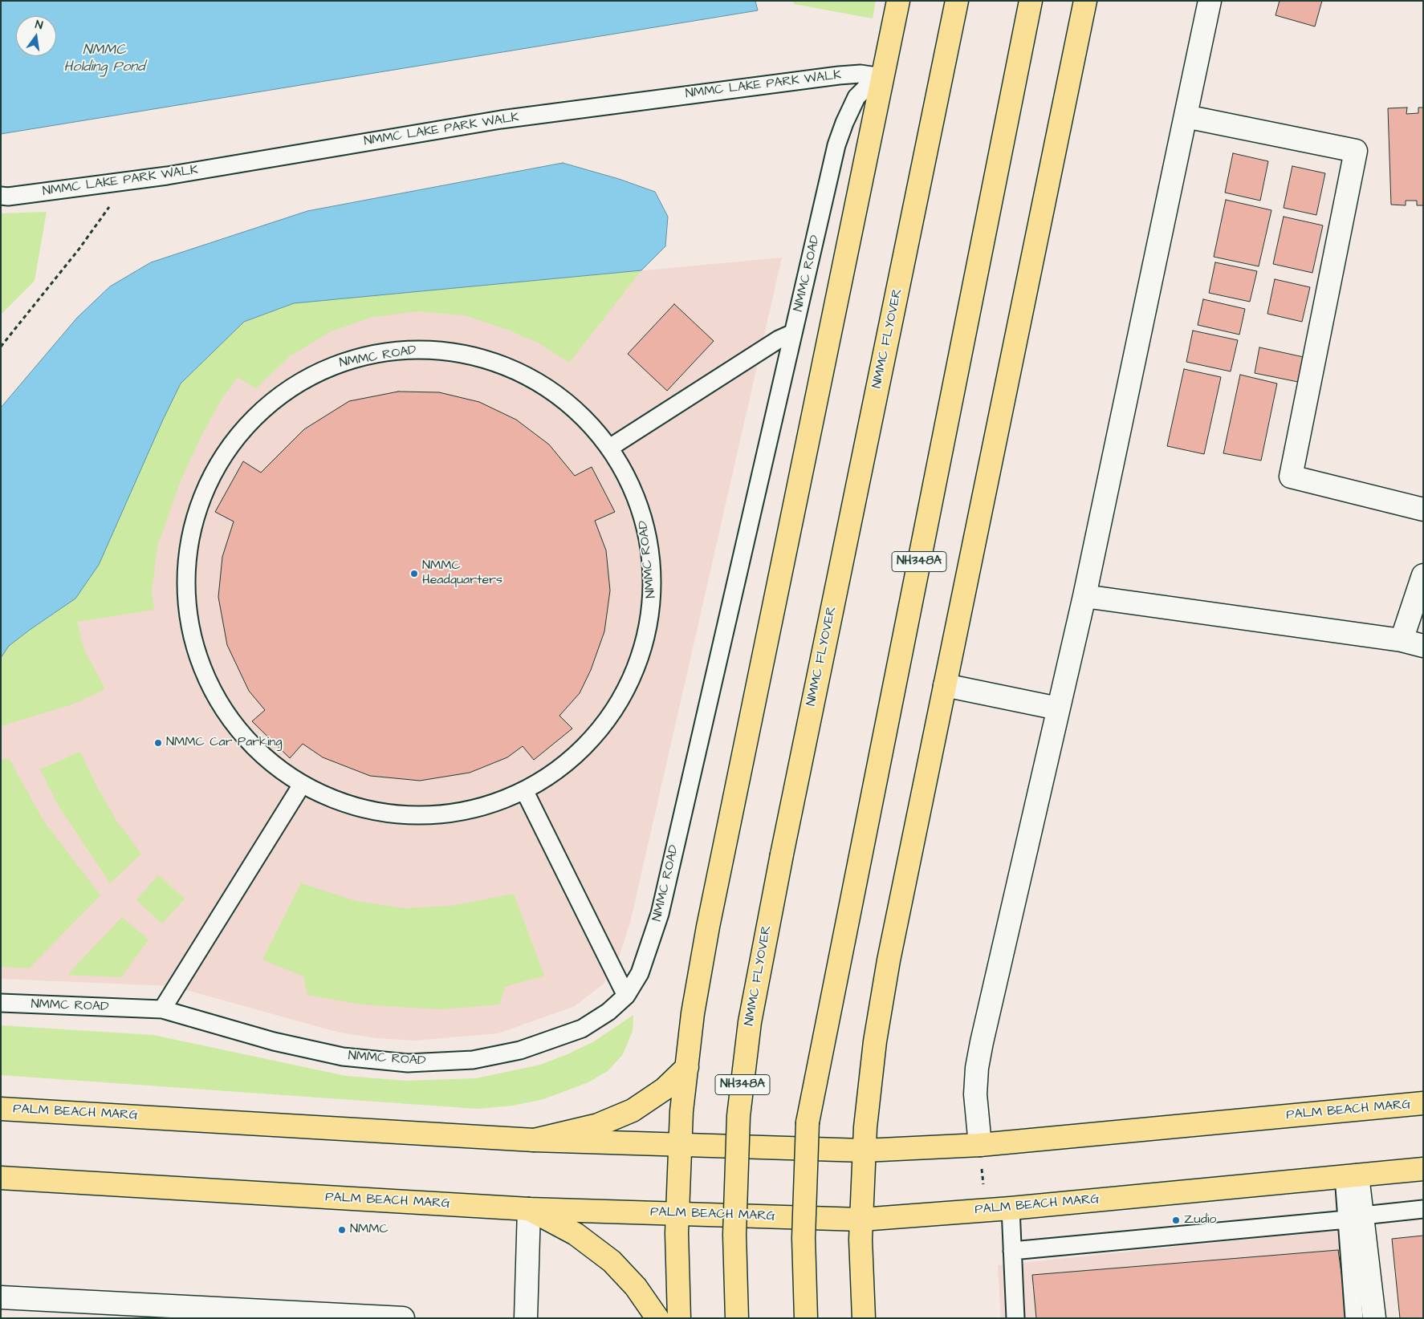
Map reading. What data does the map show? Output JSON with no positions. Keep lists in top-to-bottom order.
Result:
{
  "streets": {
    "main road": ["NMMC FLYOVER", "NH348A", "PALM BEACH MARG"],
    "lane": ["NMMC LAKE PARK WALK", "NMMC ROAD"]
  },
  "crossings": [
    ["NMMC LAKE PARK WALK", "NMMC ROAD"]
  ],
  "water": ["NMMC Holding Pond"],
  "places": [
    "NMMC Headquarters",
    "NMMC Car Parking",
    "Zudio",
    "NMMC"
  ],
  "north": "top"
}
